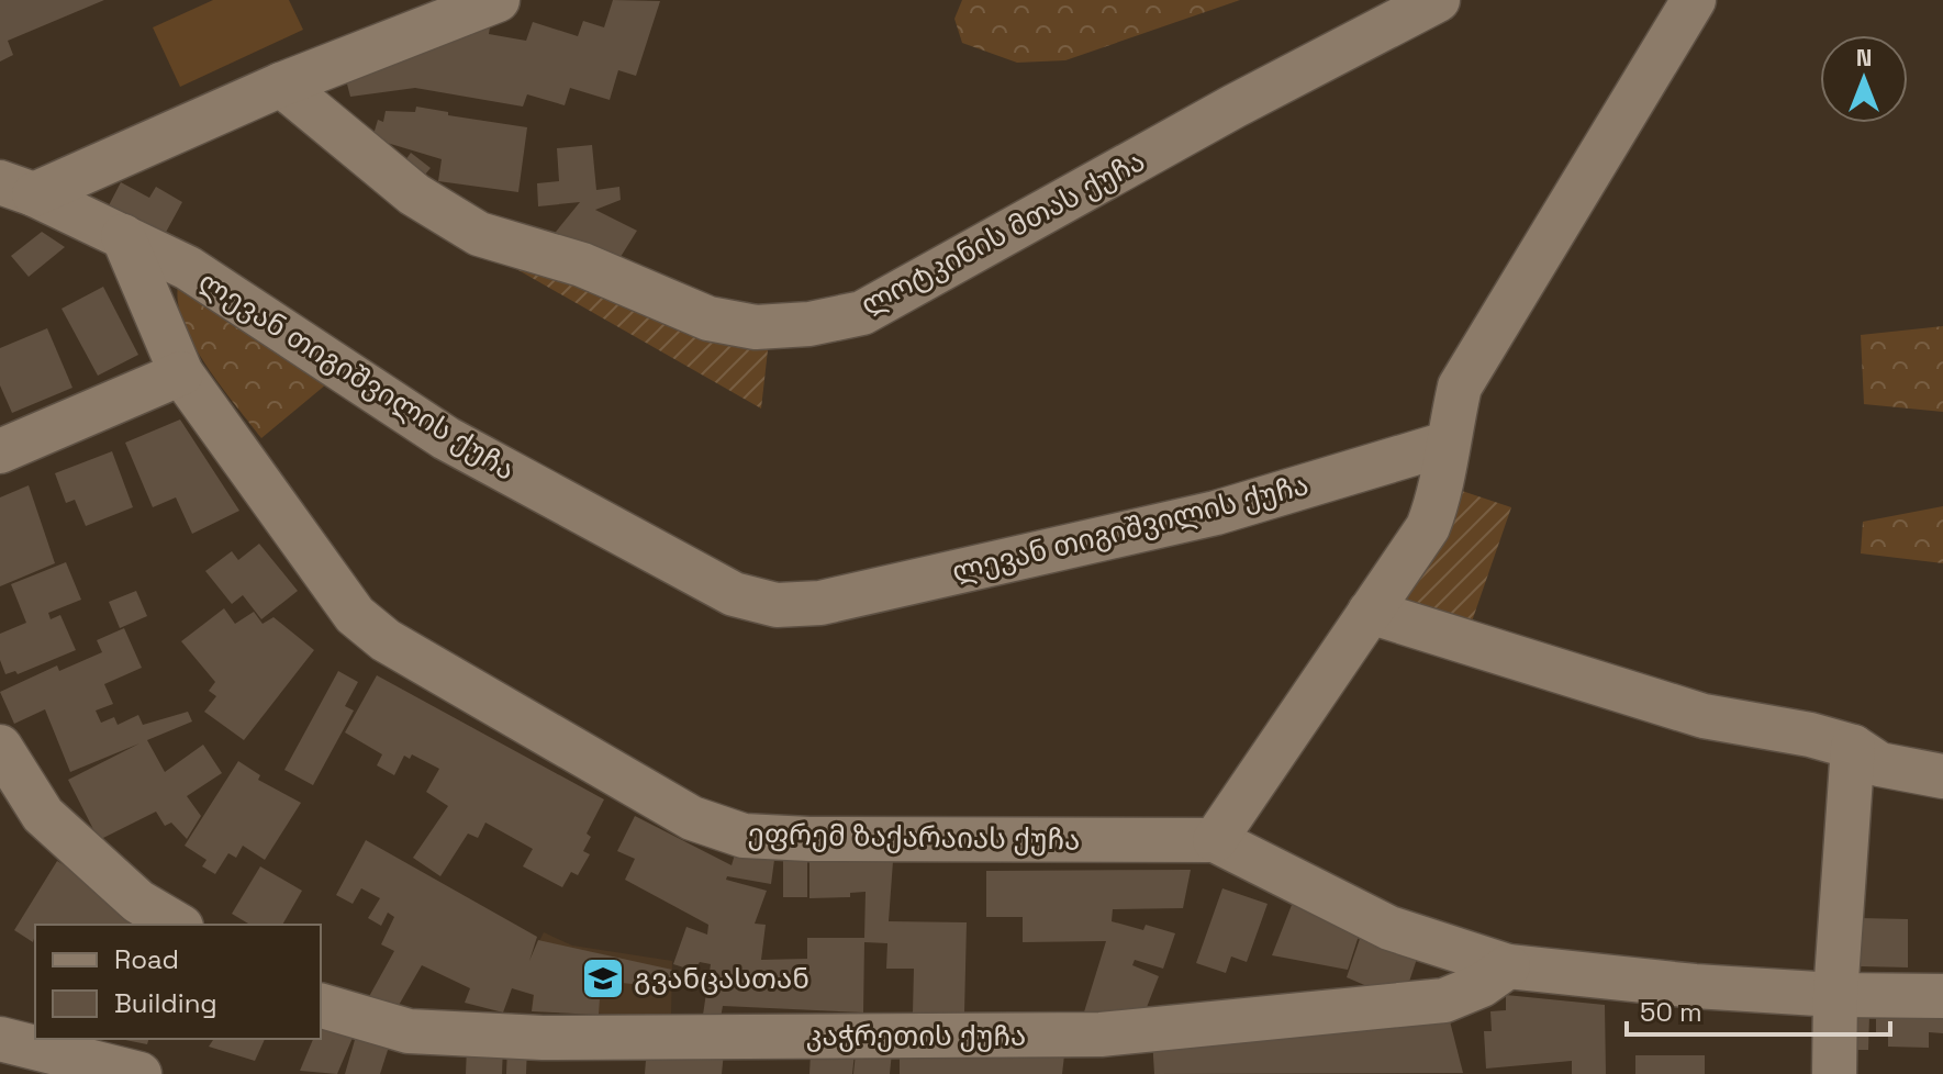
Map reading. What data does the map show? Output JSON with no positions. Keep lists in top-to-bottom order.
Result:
{
  "streets": {
    "street": [
      "ლოტკინის მთას ქუჩა",
      "ლევან თიგიშვილის ქუჩა",
      "ეფრემ ზაქარაიას ქუჩა",
      "კაჭრეთის ქუჩა"
    ]
  },
  "crossings": [
    ["ლევან თიგიშვილის ქუჩა", "ეფრემ ზაქარაიას ქუჩა"],
    ["ეფრემ ზაქარაიას ქუჩა", "კაჭრეთის ქუჩა"]
  ],
  "places": {
    "school or university": ["გვანცასთან"]
  },
  "legend": ["Road", "Building"],
  "scale_bar": "50 m",
  "north": "top"
}
